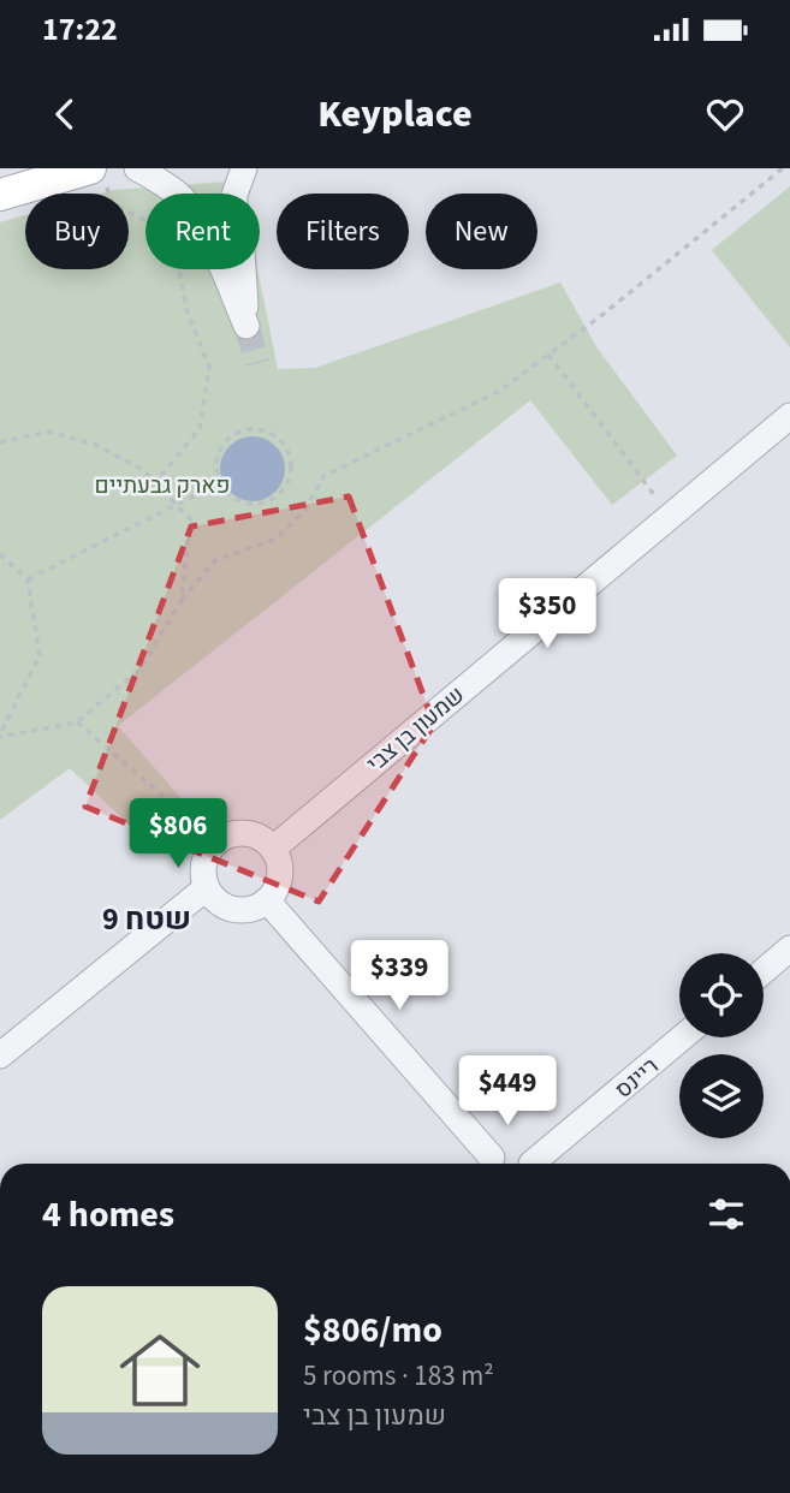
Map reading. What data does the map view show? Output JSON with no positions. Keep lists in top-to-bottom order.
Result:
{
  "streets": {
    "street": ["שמעון בן צבי", "ריינס"]
  },
  "districts": ["שטח 9"],
  "parks": ["פארק גבעתיים"],
  "page": {
    "status": "17:22",
    "header": "Keyplace",
    "chip": [
      "Buy",
      "Rent",
      "Filters",
      "New"
    ],
    "price": [
      "$350",
      "$806",
      "$339",
      "$449"
    ],
    "heading": "4 homes",
    "list": [
      {
        "name": "$806/mo",
        "note": "5 rooms · 183 m² · שמעון בן צבי"
      }
    ]
  }
}
